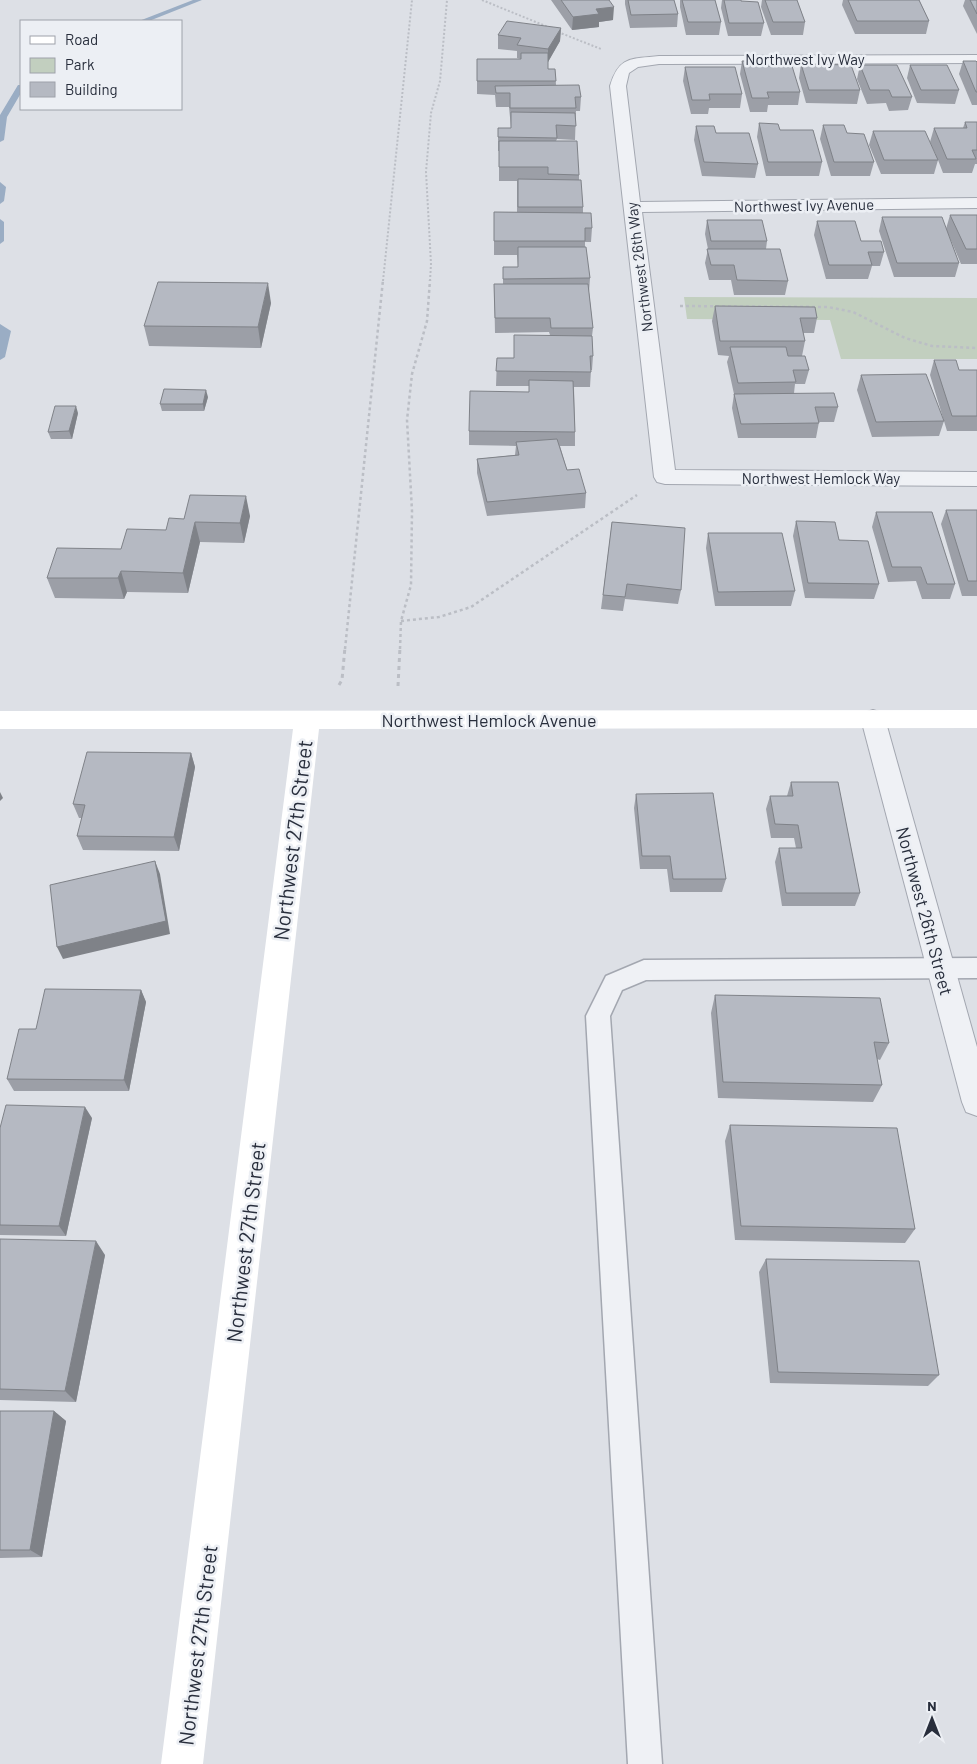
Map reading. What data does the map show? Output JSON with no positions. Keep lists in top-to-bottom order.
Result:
{
  "streets": {
    "street": [
      "Northwest Ivy Way",
      "Northwest Ivy Avenue",
      "Northwest 26th Way",
      "Northwest Hemlock Way",
      "Northwest Hemlock Avenue",
      "Northwest 27th Street",
      "Northwest 26th Street"
    ]
  },
  "crossings": [
    ["Northwest Ivy Way", "Northwest 26th Way"],
    ["Northwest Ivy Avenue", "Northwest 26th Way"],
    ["Northwest 26th Way", "Northwest Hemlock Way"],
    ["Northwest Hemlock Avenue", "Northwest 27th Street"],
    ["Northwest Hemlock Avenue", "Northwest 26th Street"]
  ],
  "legend": ["Road", "Park", "Building"],
  "north": "top"
}
